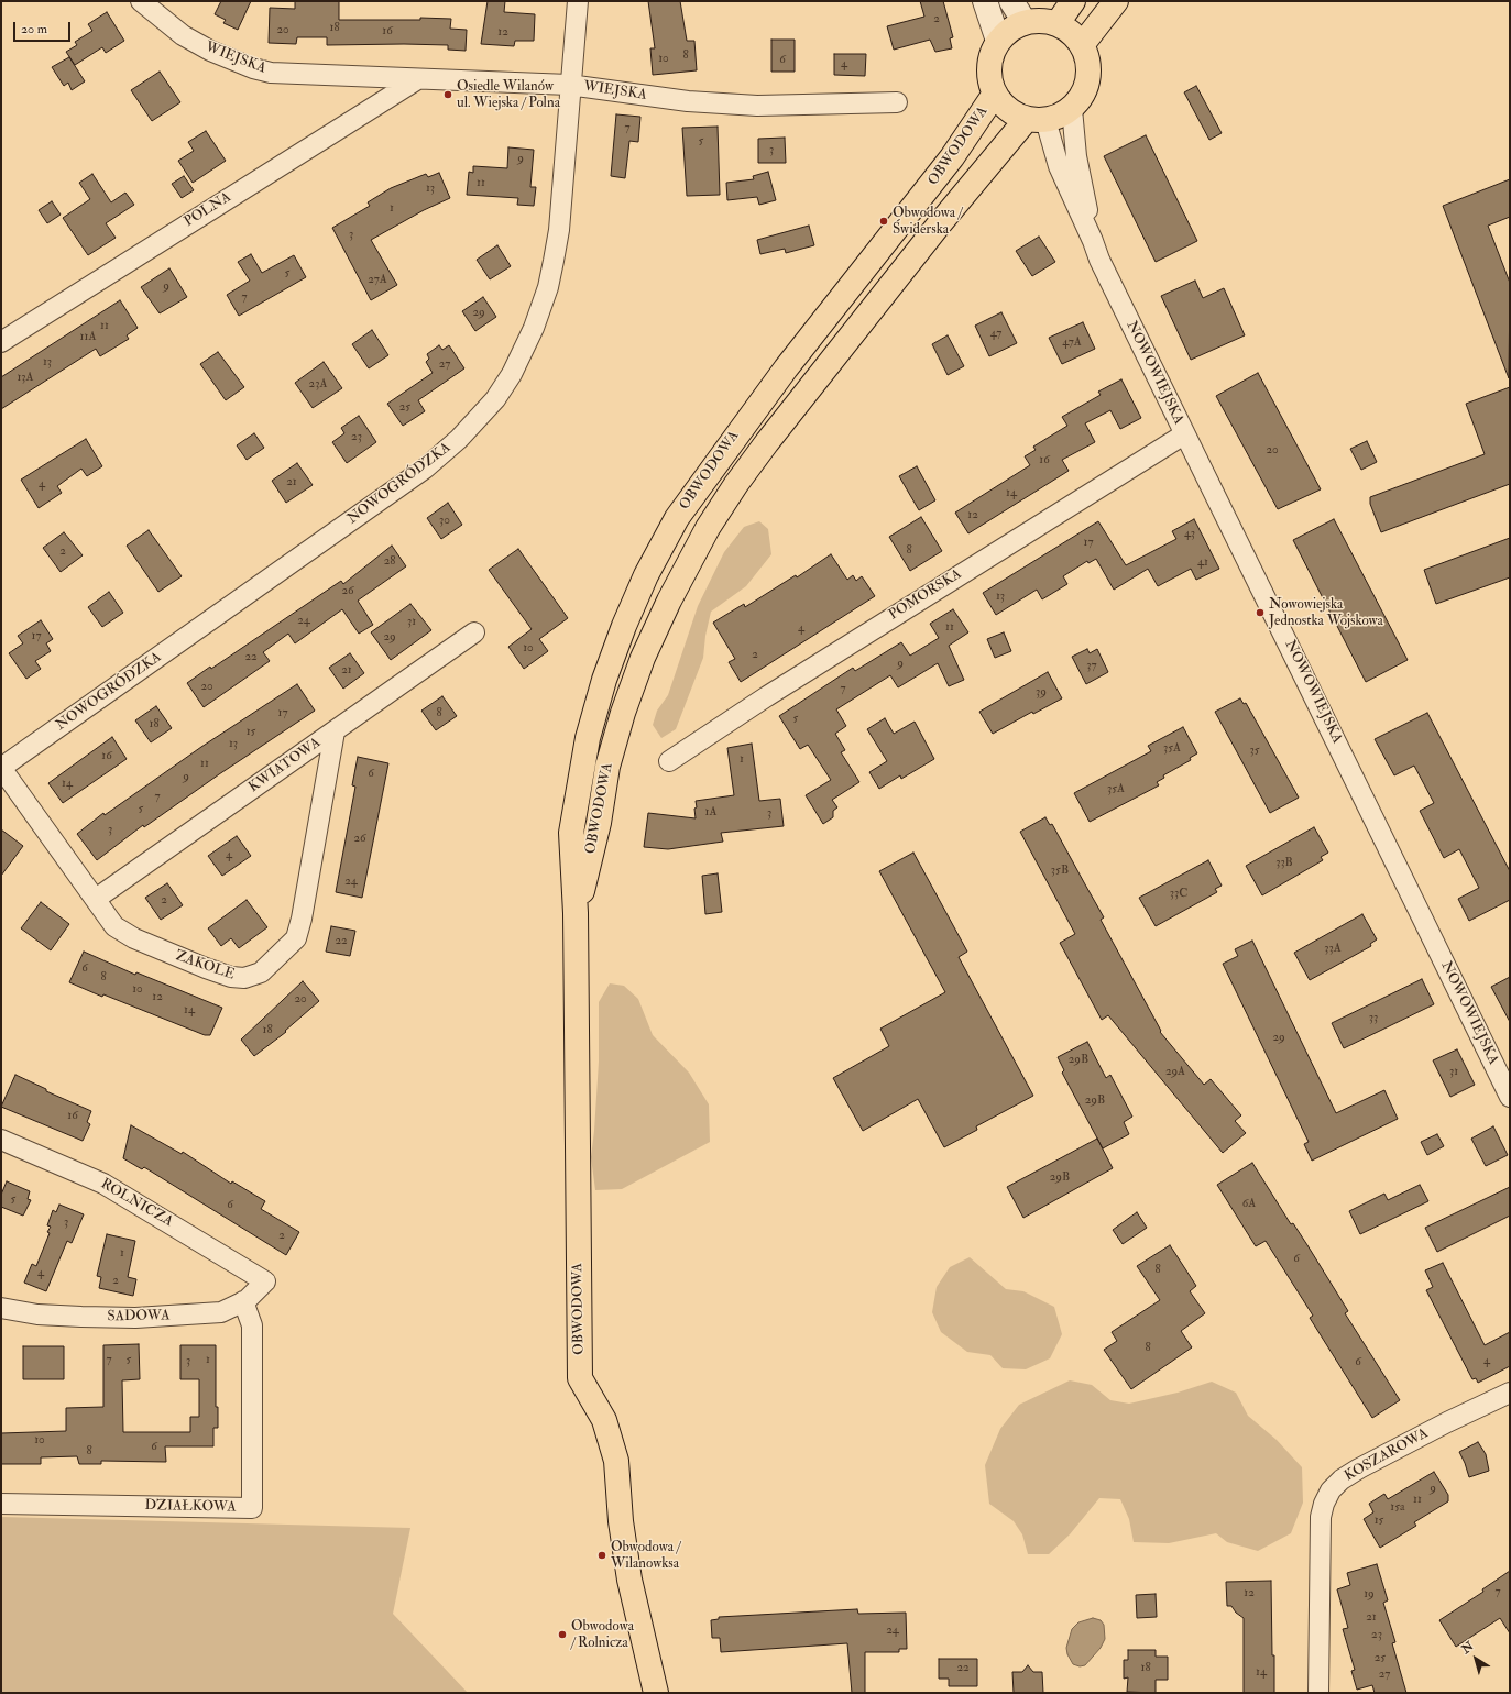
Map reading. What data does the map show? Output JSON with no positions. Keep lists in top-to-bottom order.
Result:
{
  "streets": {
    "main road": ["OBWODOWA"],
    "street": [
      "WIEJSKA",
      "POLNA",
      "NOWOWIEJSKA",
      "NOWOGRÓDZKA",
      "POMORSKA",
      "KWIATOWA",
      "ZAKOLE",
      "ROLNICZA",
      "SADOWA",
      "KOSZAROWA",
      "DZIAŁKOWA"
    ]
  },
  "crossings": [
    ["WIEJSKA", "POLNA"],
    ["WIEJSKA", "NOWOGRÓDZKA"],
    ["OBWODOWA", "NOWOWIEJSKA"],
    ["NOWOWIEJSKA", "POMORSKA"],
    ["NOWOGRÓDZKA", "ZAKOLE"],
    ["KWIATOWA", "ZAKOLE"],
    ["ROLNICZA", "SADOWA"],
    ["SADOWA", "DZIAŁKOWA"]
  ],
  "places": [
    "Osiedle Wilanów ul. Wiejska / Polna",
    "Obwodowa / Świderska",
    "Nowowiejska Jednostka Wojskowa",
    "Obwodowa / Wilanowksa",
    "Obwodowa / Rolnicza"
  ],
  "house_numbers": [
    "2",
    "18",
    "20",
    "16",
    "12",
    "8",
    "10",
    "6",
    "4",
    "7",
    "5",
    "3",
    "9",
    "11",
    "13",
    "1",
    "3",
    "5",
    "27A",
    "9",
    "7",
    "29",
    "11",
    "47",
    "11A",
    "47A",
    "13",
    "27",
    "13A",
    "23A",
    "25",
    "23",
    "20",
    "16",
    "21",
    "4",
    "14",
    "12",
    "30",
    "43",
    "17",
    "8",
    "2",
    "28",
    "41",
    "26",
    "13",
    "24",
    "31",
    "11",
    "4",
    "17",
    "29",
    "10",
    "2",
    "22",
    "9",
    "37",
    "21",
    "20",
    "7",
    "39",
    "17",
    "8",
    "5",
    "18",
    "15",
    "13",
    "35A",
    "35",
    "16",
    "1",
    "11",
    "6",
    "9",
    "14",
    "35A",
    "7",
    "5",
    "1A",
    "3",
    "3",
    "26",
    "4",
    "33B",
    "35B",
    "24",
    "33C",
    "2",
    "22",
    "33A",
    "6",
    "8",
    "10",
    "12",
    "20",
    "14",
    "33",
    "18",
    "29",
    "29B",
    "29A",
    "31",
    "29B",
    "16",
    "29B",
    "5",
    "6A",
    "6",
    "3",
    "2",
    "1",
    "6",
    "8",
    "4",
    "2",
    "8",
    "7",
    "5",
    "1",
    "3",
    "4",
    "6",
    "10",
    "6",
    "8",
    "9",
    "11",
    "15a",
    "15",
    "7",
    "12",
    "19",
    "21",
    "24",
    "23",
    "25",
    "22",
    "18",
    "14",
    "27"
  ],
  "scale_bar": "20 m",
  "north": "top left"
}
